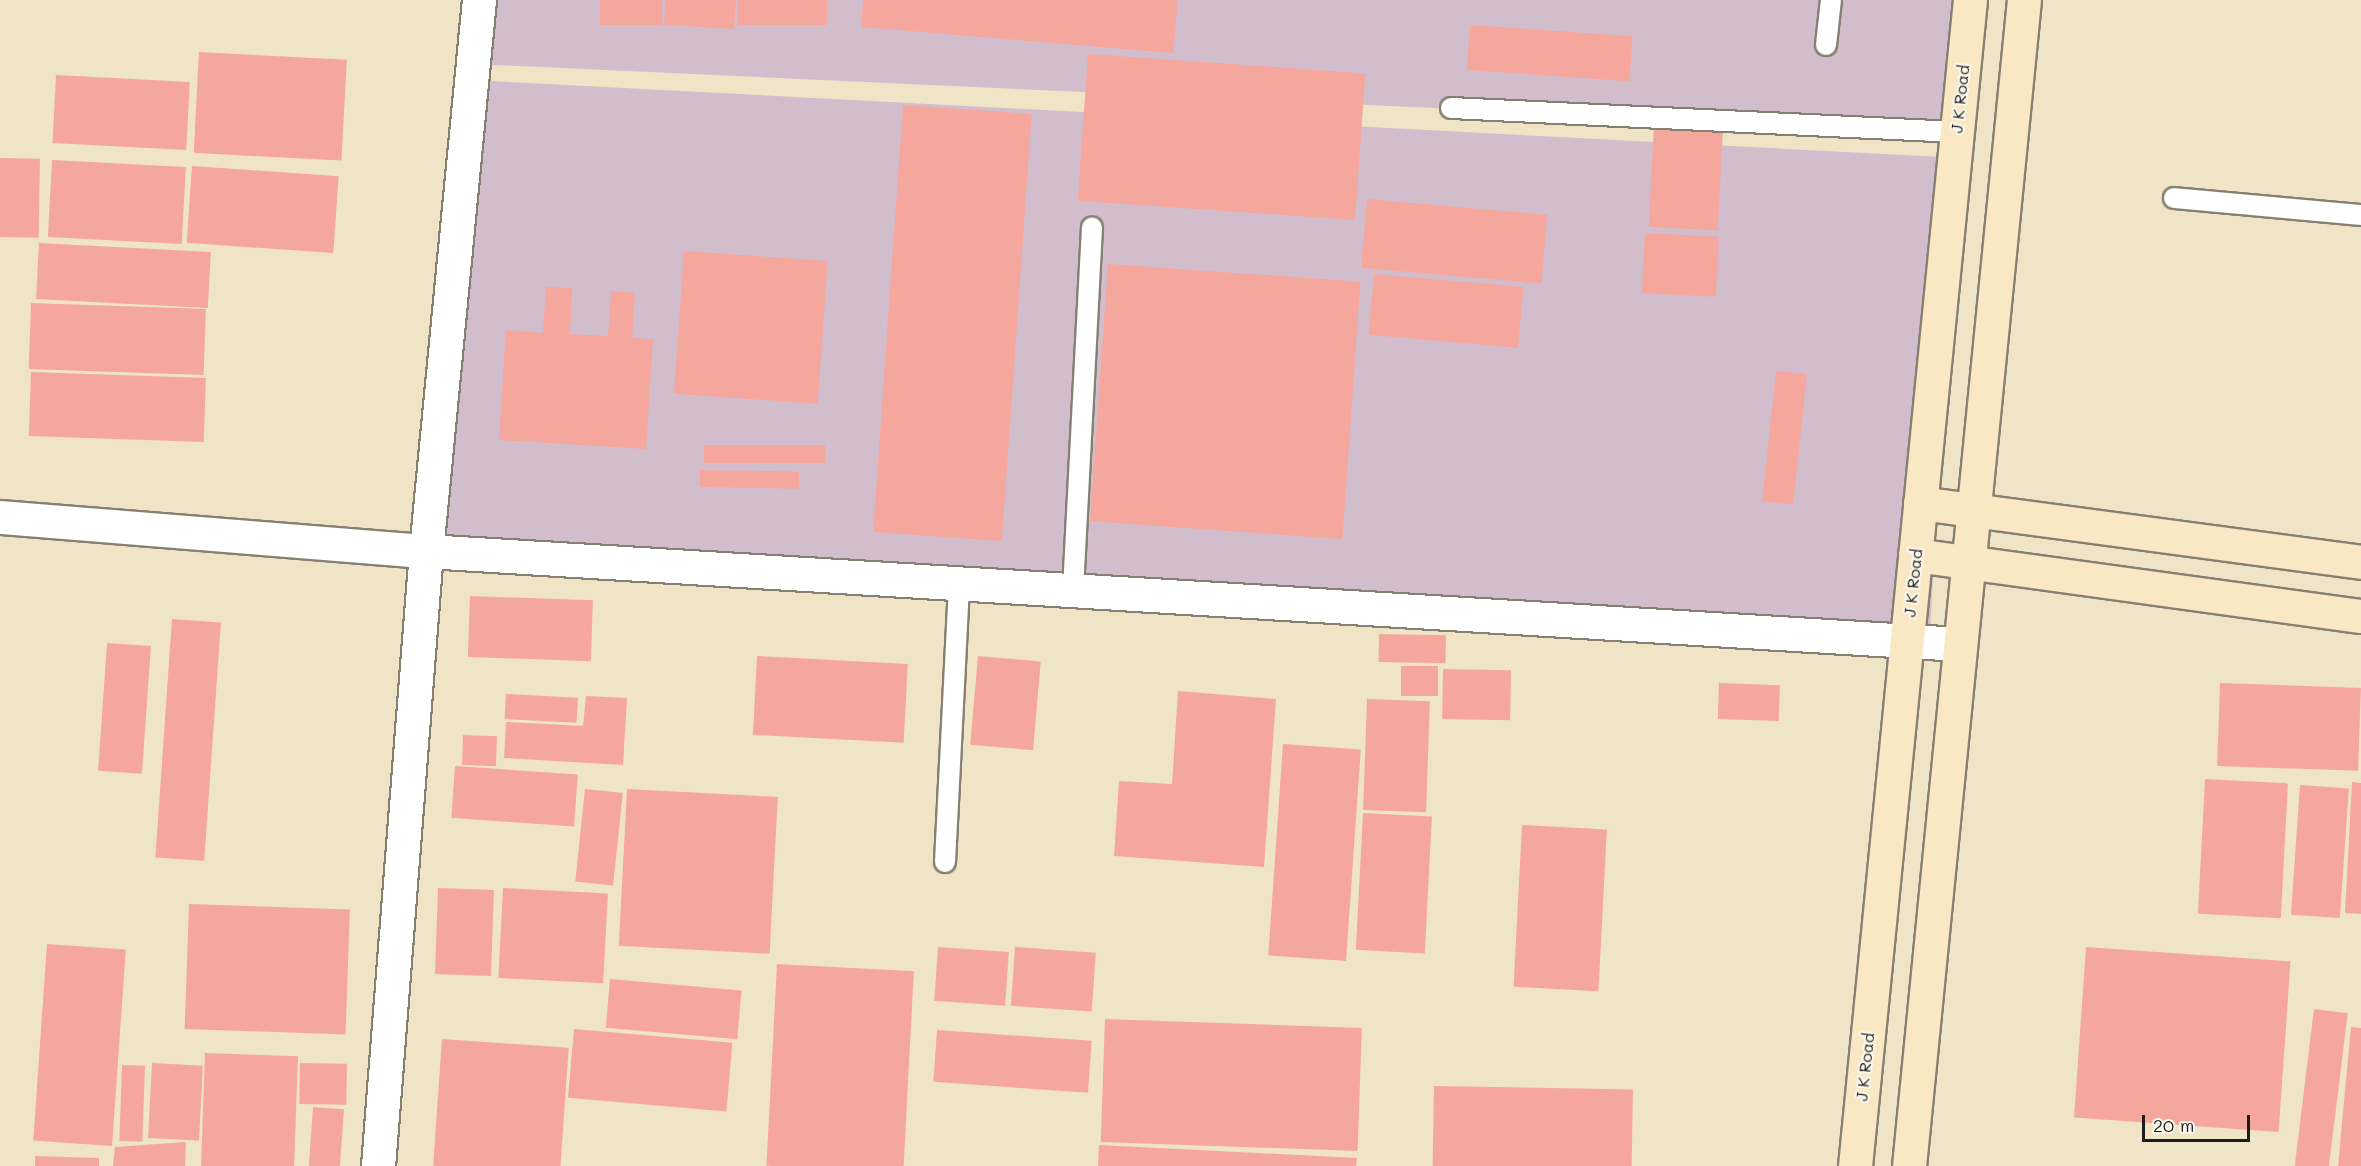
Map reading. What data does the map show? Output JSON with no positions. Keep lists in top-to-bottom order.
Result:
{
  "streets": {
    "main road": ["J K Road"]
  },
  "scale_bar": "20 m"
}
